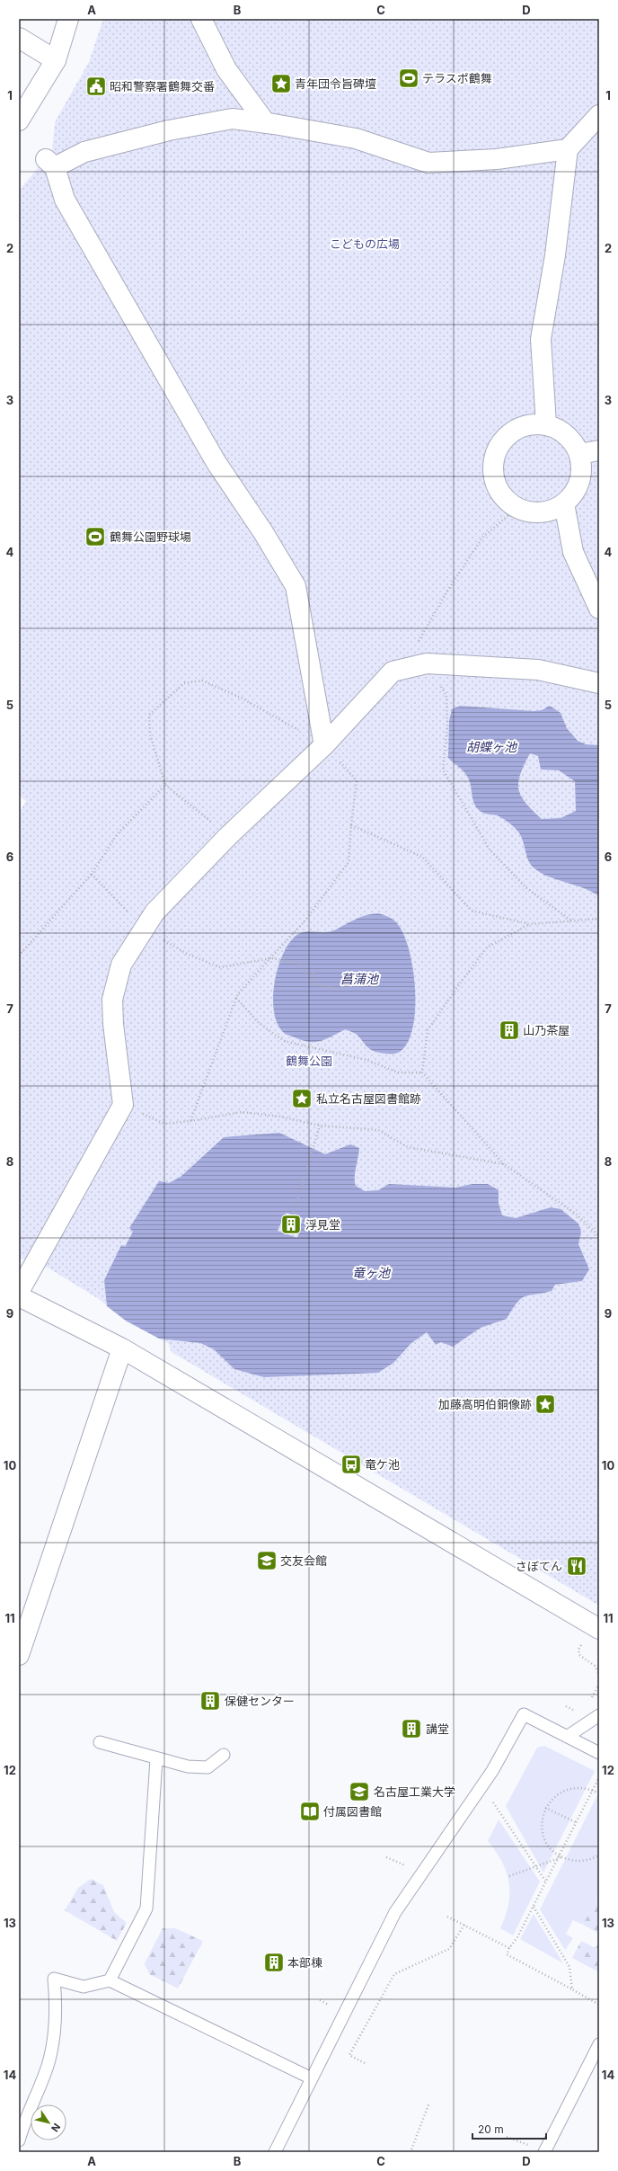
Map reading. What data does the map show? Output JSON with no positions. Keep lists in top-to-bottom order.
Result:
{
  "water": ["胡蝶ヶ池", "菖蒲池", "竜ヶ池"],
  "parks": ["こどもの広場", "鶴舞公園"],
  "places": {
    "sports": ["テラスポ鶴舞", "鶴舞公園野球場"],
    "place": ["青年団令旨碑壇", "私立名古屋図書館跡", "加藤高明伯銅像跡"],
    "public building": ["昭和警察署鶴舞交番"],
    "building": [
      "山乃茶屋",
      "浮見堂",
      "保健センター",
      "講堂",
      "本部棟"
    ],
    "bus stop": ["竜ケ池"],
    "school or university": ["交友会館", "名古屋工業大学"],
    "restaurant": ["さぼてん"],
    "library": ["付属図書館"]
  },
  "scale_bar": "20 m",
  "north": "bottom right",
  "grid": {
    "columns": [
      "A",
      "B",
      "C",
      "D"
    ],
    "rows": [
      "1",
      "2",
      "3",
      "4",
      "5",
      "6",
      "7",
      "8",
      "9",
      "10",
      "11",
      "12",
      "13",
      "14"
    ]
  }
}
